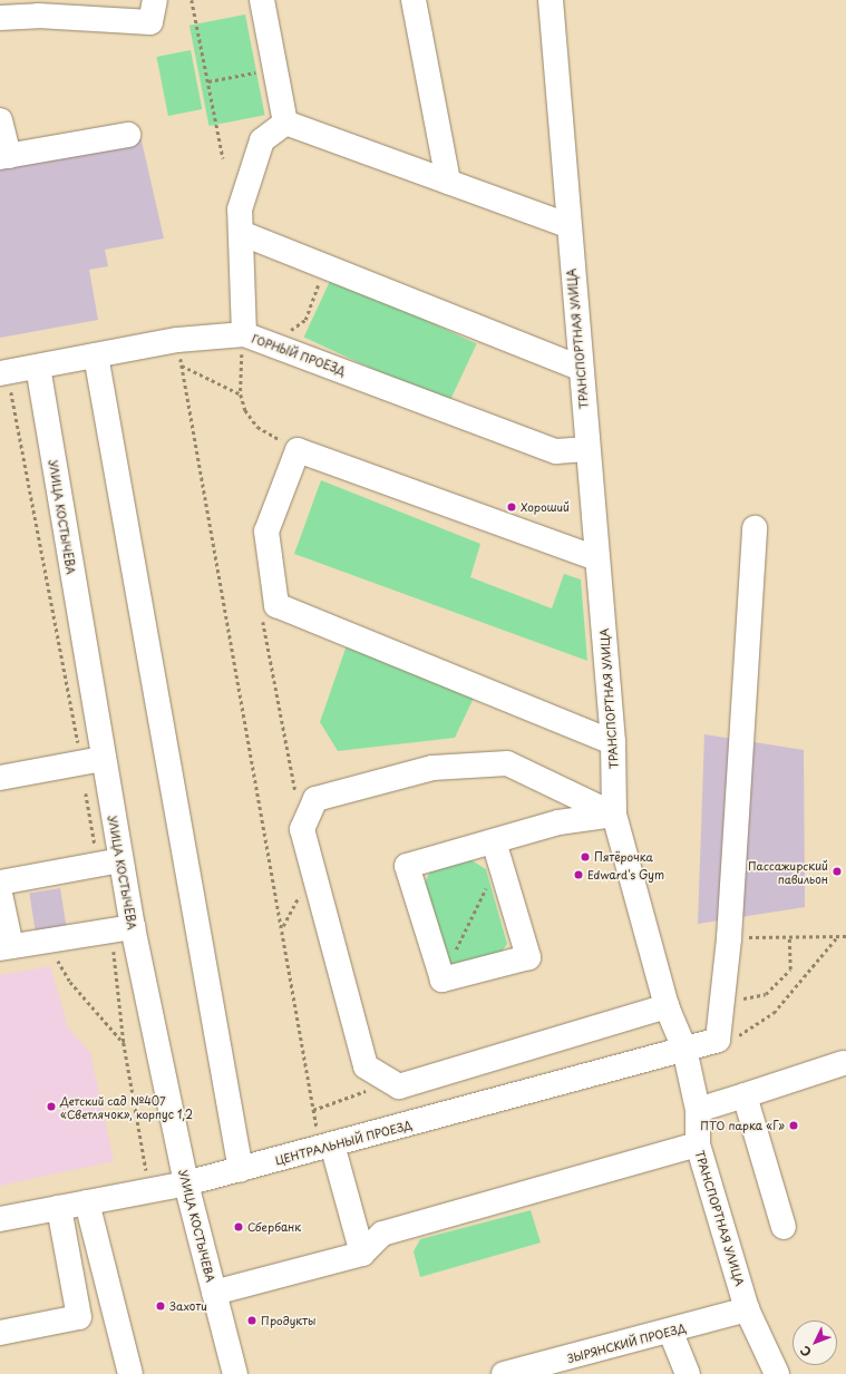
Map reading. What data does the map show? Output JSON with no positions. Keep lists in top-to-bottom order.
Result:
{
  "streets": {
    "street": [
      "ТРАНСПОРТНАЯ УЛИЦА",
      "ГОРНЫЙ ПРОЕЗД",
      "УЛИЦА КОСТЫЧЕВА",
      "ЦЕНТРАЛЬНЫЙ ПРОЕЗД",
      "ЗЫРЯНСКИЙ ПРОЕЗД"
    ]
  },
  "crossings": [
    ["ТРАНСПОРТНАЯ УЛИЦА", "ГОРНЫЙ ПРОЕЗД"],
    ["ТРАНСПОРТНАЯ УЛИЦА", "ЦЕНТРАЛЬНЫЙ ПРОЕЗД"],
    ["ТРАНСПОРТНАЯ УЛИЦА", "ЗЫРЯНСКИЙ ПРОЕЗД"],
    ["ГОРНЫЙ ПРОЕЗД", "УЛИЦА КОСТЫЧЕВА"],
    ["УЛИЦА КОСТЫЧЕВА", "ЦЕНТРАЛЬНЫЙ ПРОЕЗД"]
  ],
  "places": [
    "Хороший",
    "Пятёрочка",
    "Пассажирский павильон",
    "Edward's Gym",
    "Детский сад №407 «Светлячок», корпус 1,2",
    "ПТО парка «Г»",
    "Сбербанк",
    "Захоти",
    "Продукты"
  ],
  "north": "bottom left"
}
